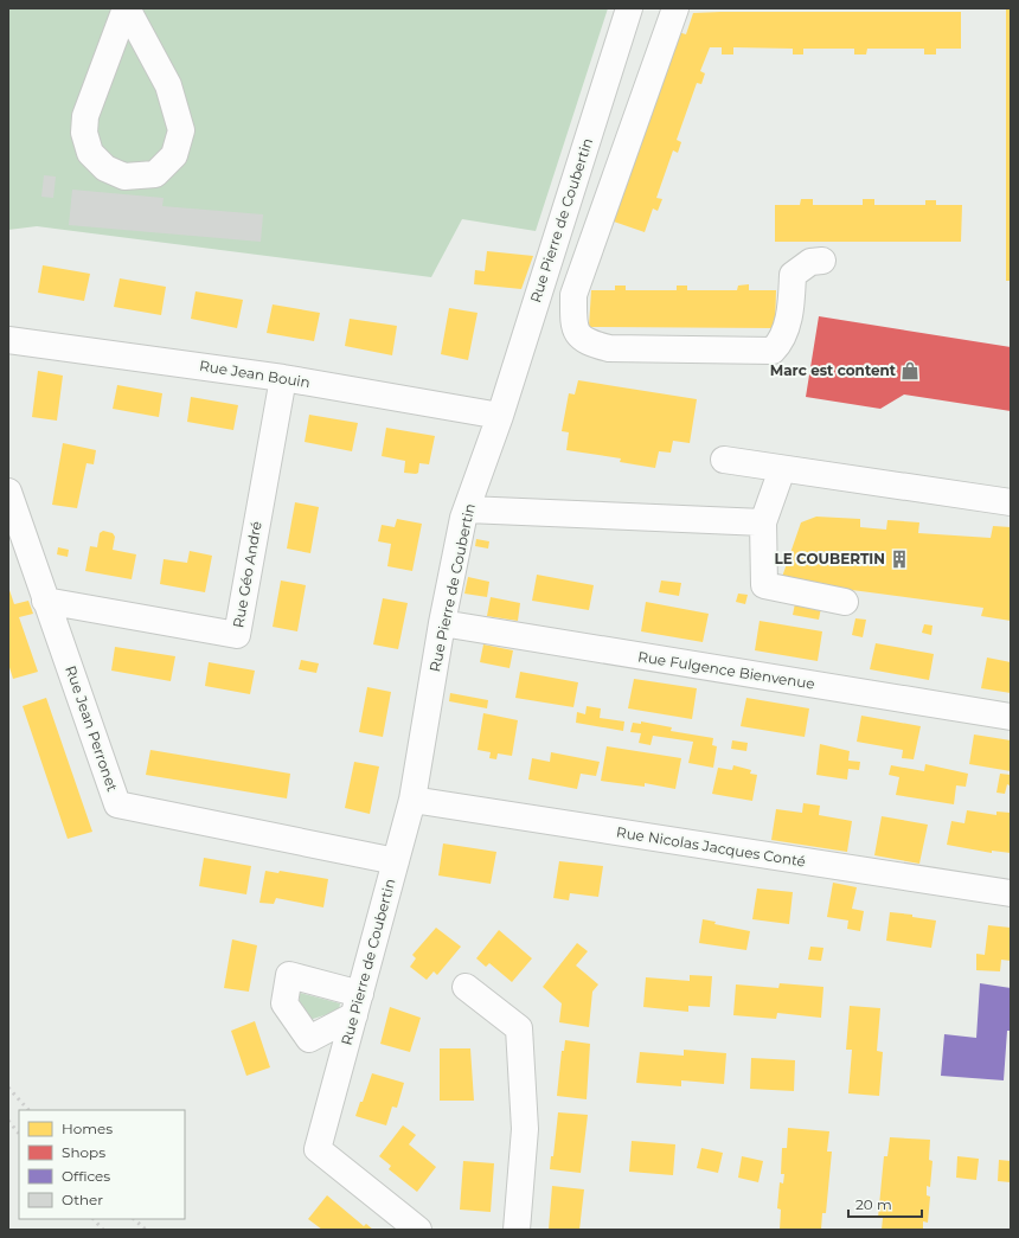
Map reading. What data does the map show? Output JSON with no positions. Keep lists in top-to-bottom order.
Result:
{
  "streets": {
    "street": [
      "Rue Pierre de Coubertin",
      "Rue Jean Bouin",
      "Rue Géo André",
      "Rue Fulgence Bienvenue",
      "Rue Jean Perronet",
      "Rue Nicolas Jacques Conté"
    ]
  },
  "crossings": [
    ["Rue Pierre de Coubertin", "Rue Jean Bouin"],
    ["Rue Pierre de Coubertin", "Rue Fulgence Bienvenue"],
    ["Rue Pierre de Coubertin", "Rue Jean Perronet"],
    ["Rue Pierre de Coubertin", "Rue Nicolas Jacques Conté"],
    ["Rue Jean Bouin", "Rue Géo André"],
    ["Rue Géo André", "Rue Jean Perronet"]
  ],
  "places": {
    "shop": ["Marc est content"],
    "building": ["LE COUBERTIN"]
  },
  "legend": [
    "Homes",
    "Shops",
    "Offices",
    "Other"
  ],
  "scale_bar": "20 m"
}
